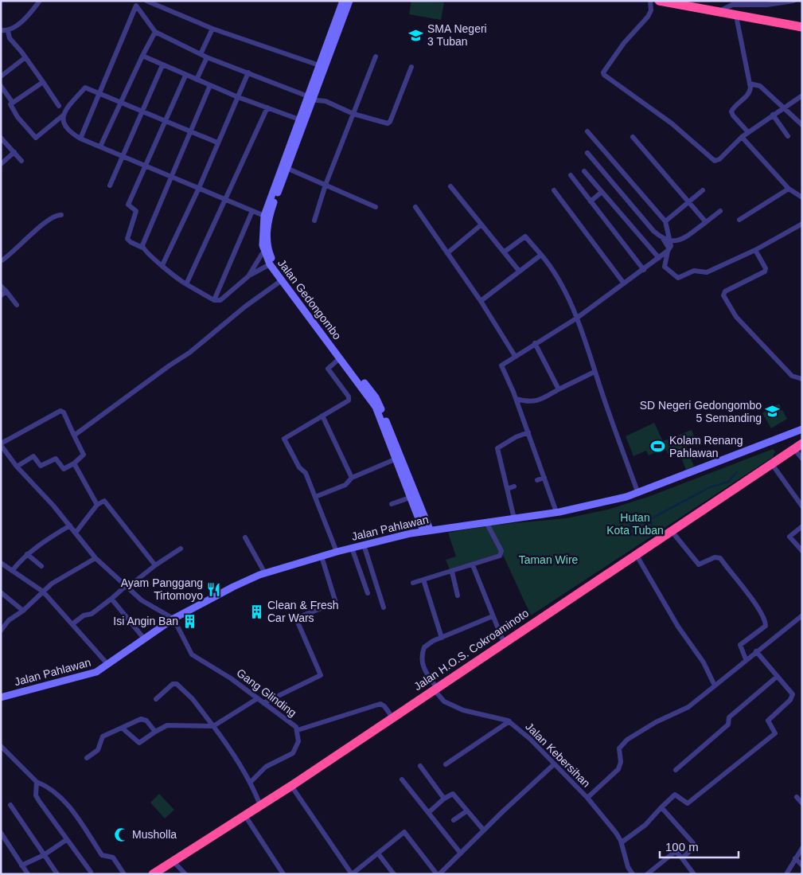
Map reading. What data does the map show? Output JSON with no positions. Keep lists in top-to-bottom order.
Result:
{
  "streets": {
    "highway": ["Jalan H.O.S. Cokroaminoto"],
    "street": [
      "Jalan Gedongombo",
      "Jalan Pahlawan",
      "Gang Glinding",
      "Jalan Kebersihan"
    ]
  },
  "crossings": [
    ["Jalan Gedongombo", "Jalan Pahlawan"],
    ["Jalan Pahlawan", "Gang Glinding"],
    ["Jalan H.O.S. Cokroaminoto", "Jalan Kebersihan"]
  ],
  "parks": ["Hutan Kota Tuban", "Taman Wire"],
  "places": {
    "school or university": ["SMA Negeri 3 Tuban", "SD Negeri Gedongombo 5 Semanding"],
    "sports": ["Kolam Renang Pahlawan"],
    "restaurant": ["Ayam Panggang Tirtomoyo"],
    "building": ["Clean & Fresh Car Wars", "Isi Angin Ban"],
    "mosque": ["Musholla"]
  },
  "scale_bar": "100 m"
}
